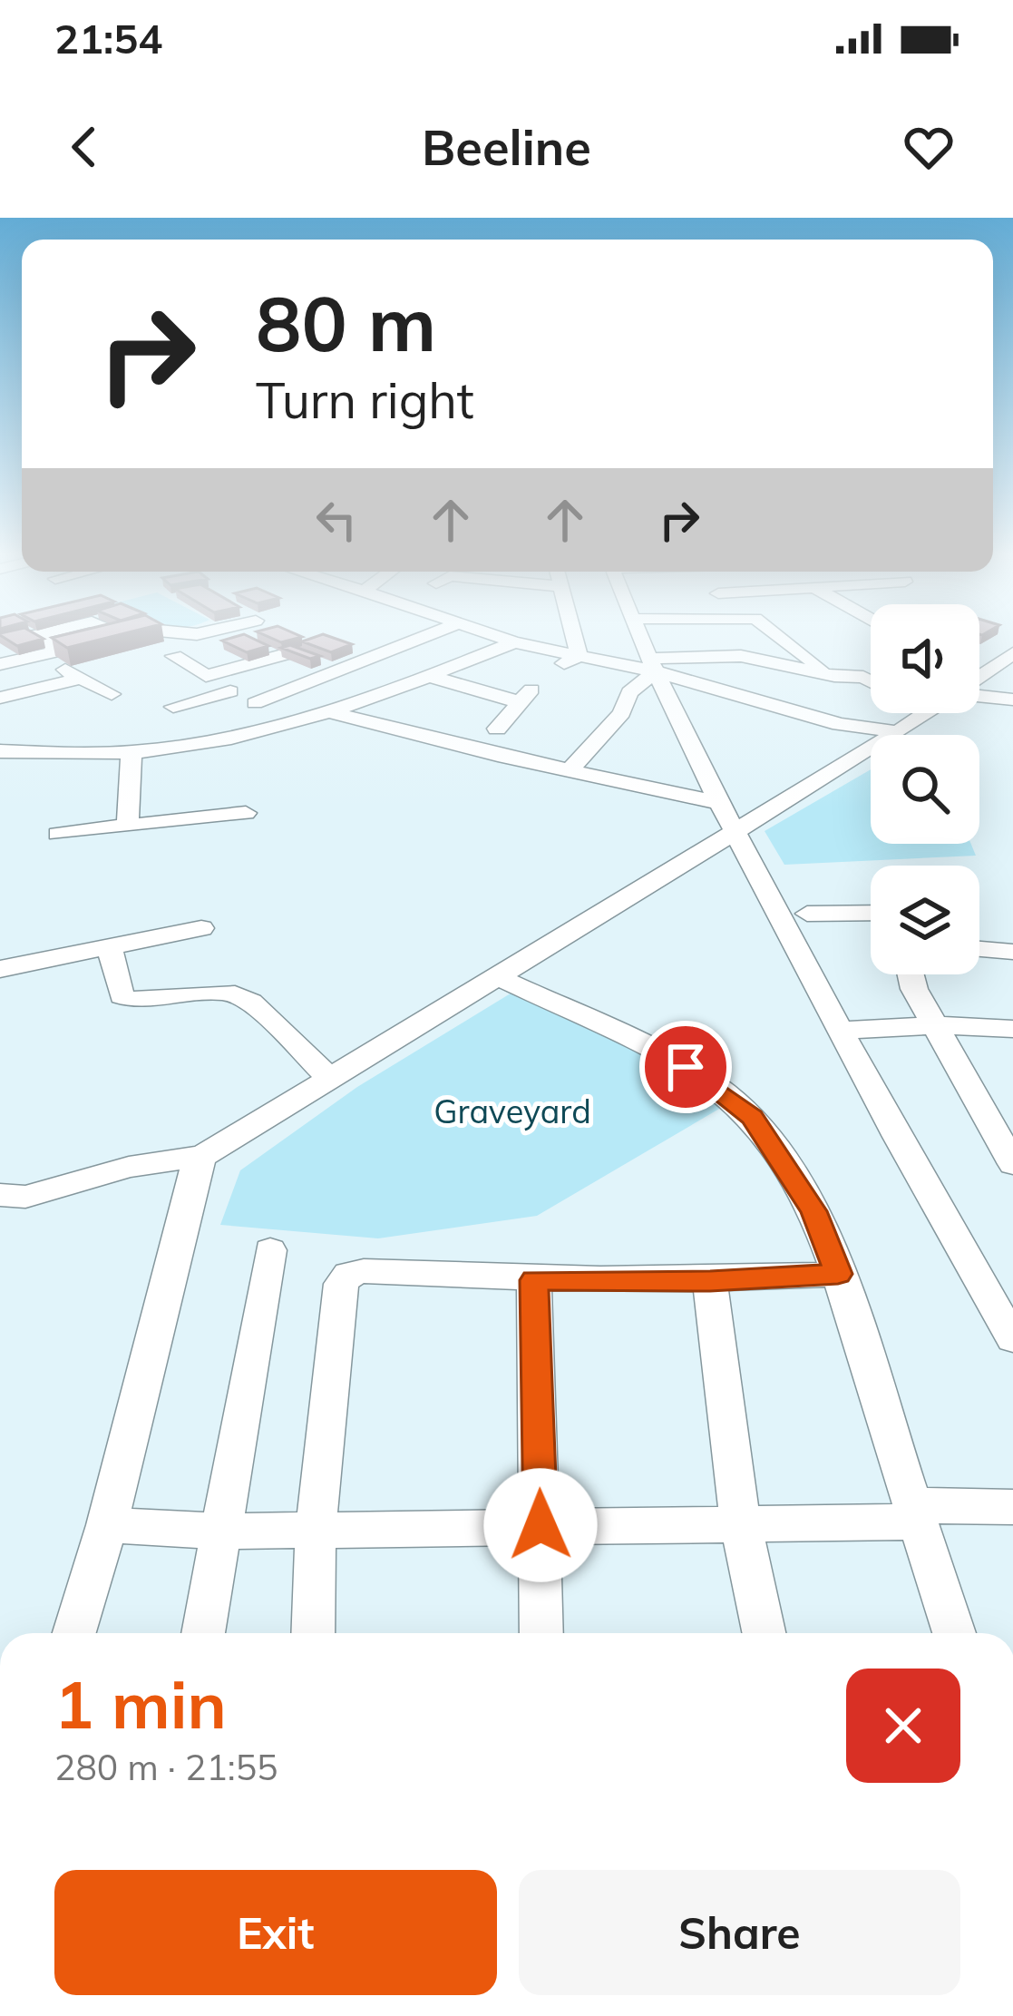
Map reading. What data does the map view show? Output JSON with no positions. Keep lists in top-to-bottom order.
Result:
{
  "parks": ["Graveyard"],
  "page": {
    "status": "21:54",
    "header": "Beeline",
    "turn": ["80 m", "Turn right"],
    "heading": ["1 min", "280 m · 21:55"],
    "buttons": ["Exit", "Share"]
  }
}
